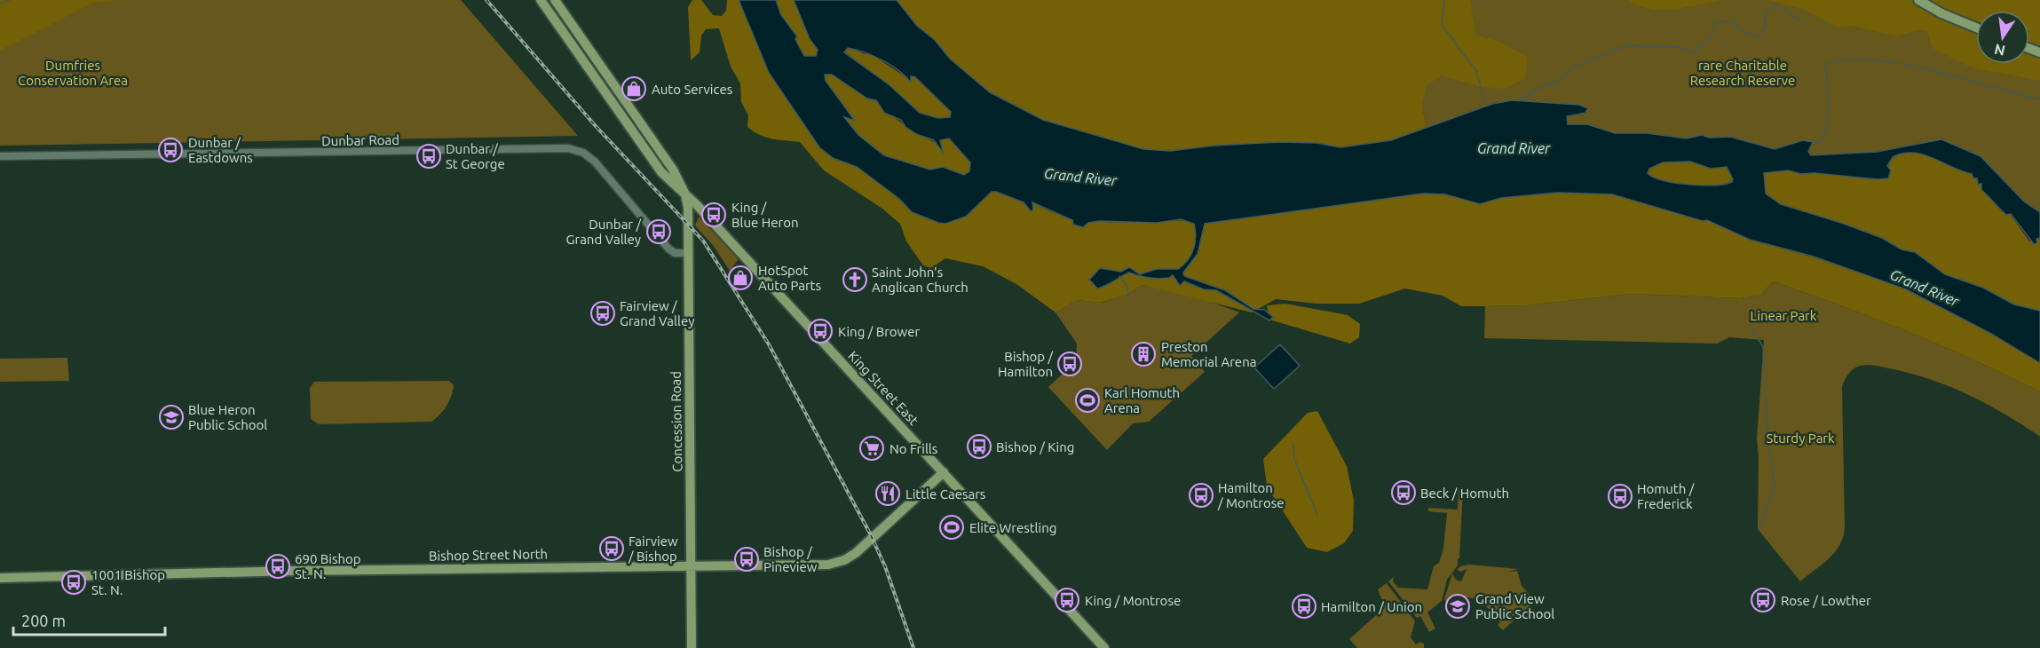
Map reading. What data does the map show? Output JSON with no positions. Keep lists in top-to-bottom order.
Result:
{
  "streets": {
    "main road": ["King Street East", "Concession Road", "Bishop Street North"],
    "street": ["Dunbar Road"]
  },
  "crossings": [
    ["Dunbar Road", "Concession Road"],
    ["King Street East", "Concession Road"],
    ["King Street East", "Bishop Street North"],
    ["Concession Road", "Bishop Street North"]
  ],
  "water": ["Grand River"],
  "parks": [
    "Dumfries Conservation Area",
    "rare Charitable Research Reserve",
    "Linear Park",
    "Sturdy Park"
  ],
  "places": {
    "shop": ["Auto Services", "HotSpot Auto Parts"],
    "bus stop": [
      "Dunbar / Eastdowns",
      "Dunbar / St George",
      "King / Blue Heron",
      "Dunbar / Grand Valley",
      "Fairview / Grand Valley",
      "King / Brower",
      "Bishop / Hamilton",
      "Bishop / King",
      "Beck / Homuth",
      "Hamilton / Montrose",
      "Homuth / Frederick",
      "Fairview / Bishop",
      "Bishop / Pineview",
      "690 Bishop St. N.",
      "1001 Bishop St. N.",
      "King / Montrose",
      "Rose / Lowther",
      "Hamilton / Union"
    ],
    "church": ["Saint John's Anglican Church"],
    "building": ["Preston Memorial Arena"],
    "sports": ["Karl Homuth Arena", "Elite Wrestling"],
    "school or university": ["Blue Heron Public School", "Grand View Public School"],
    "supermarket": ["No Frills"],
    "restaurant": ["Little Caesars"]
  },
  "scale_bar": "200 m",
  "north": "bottom"
}
